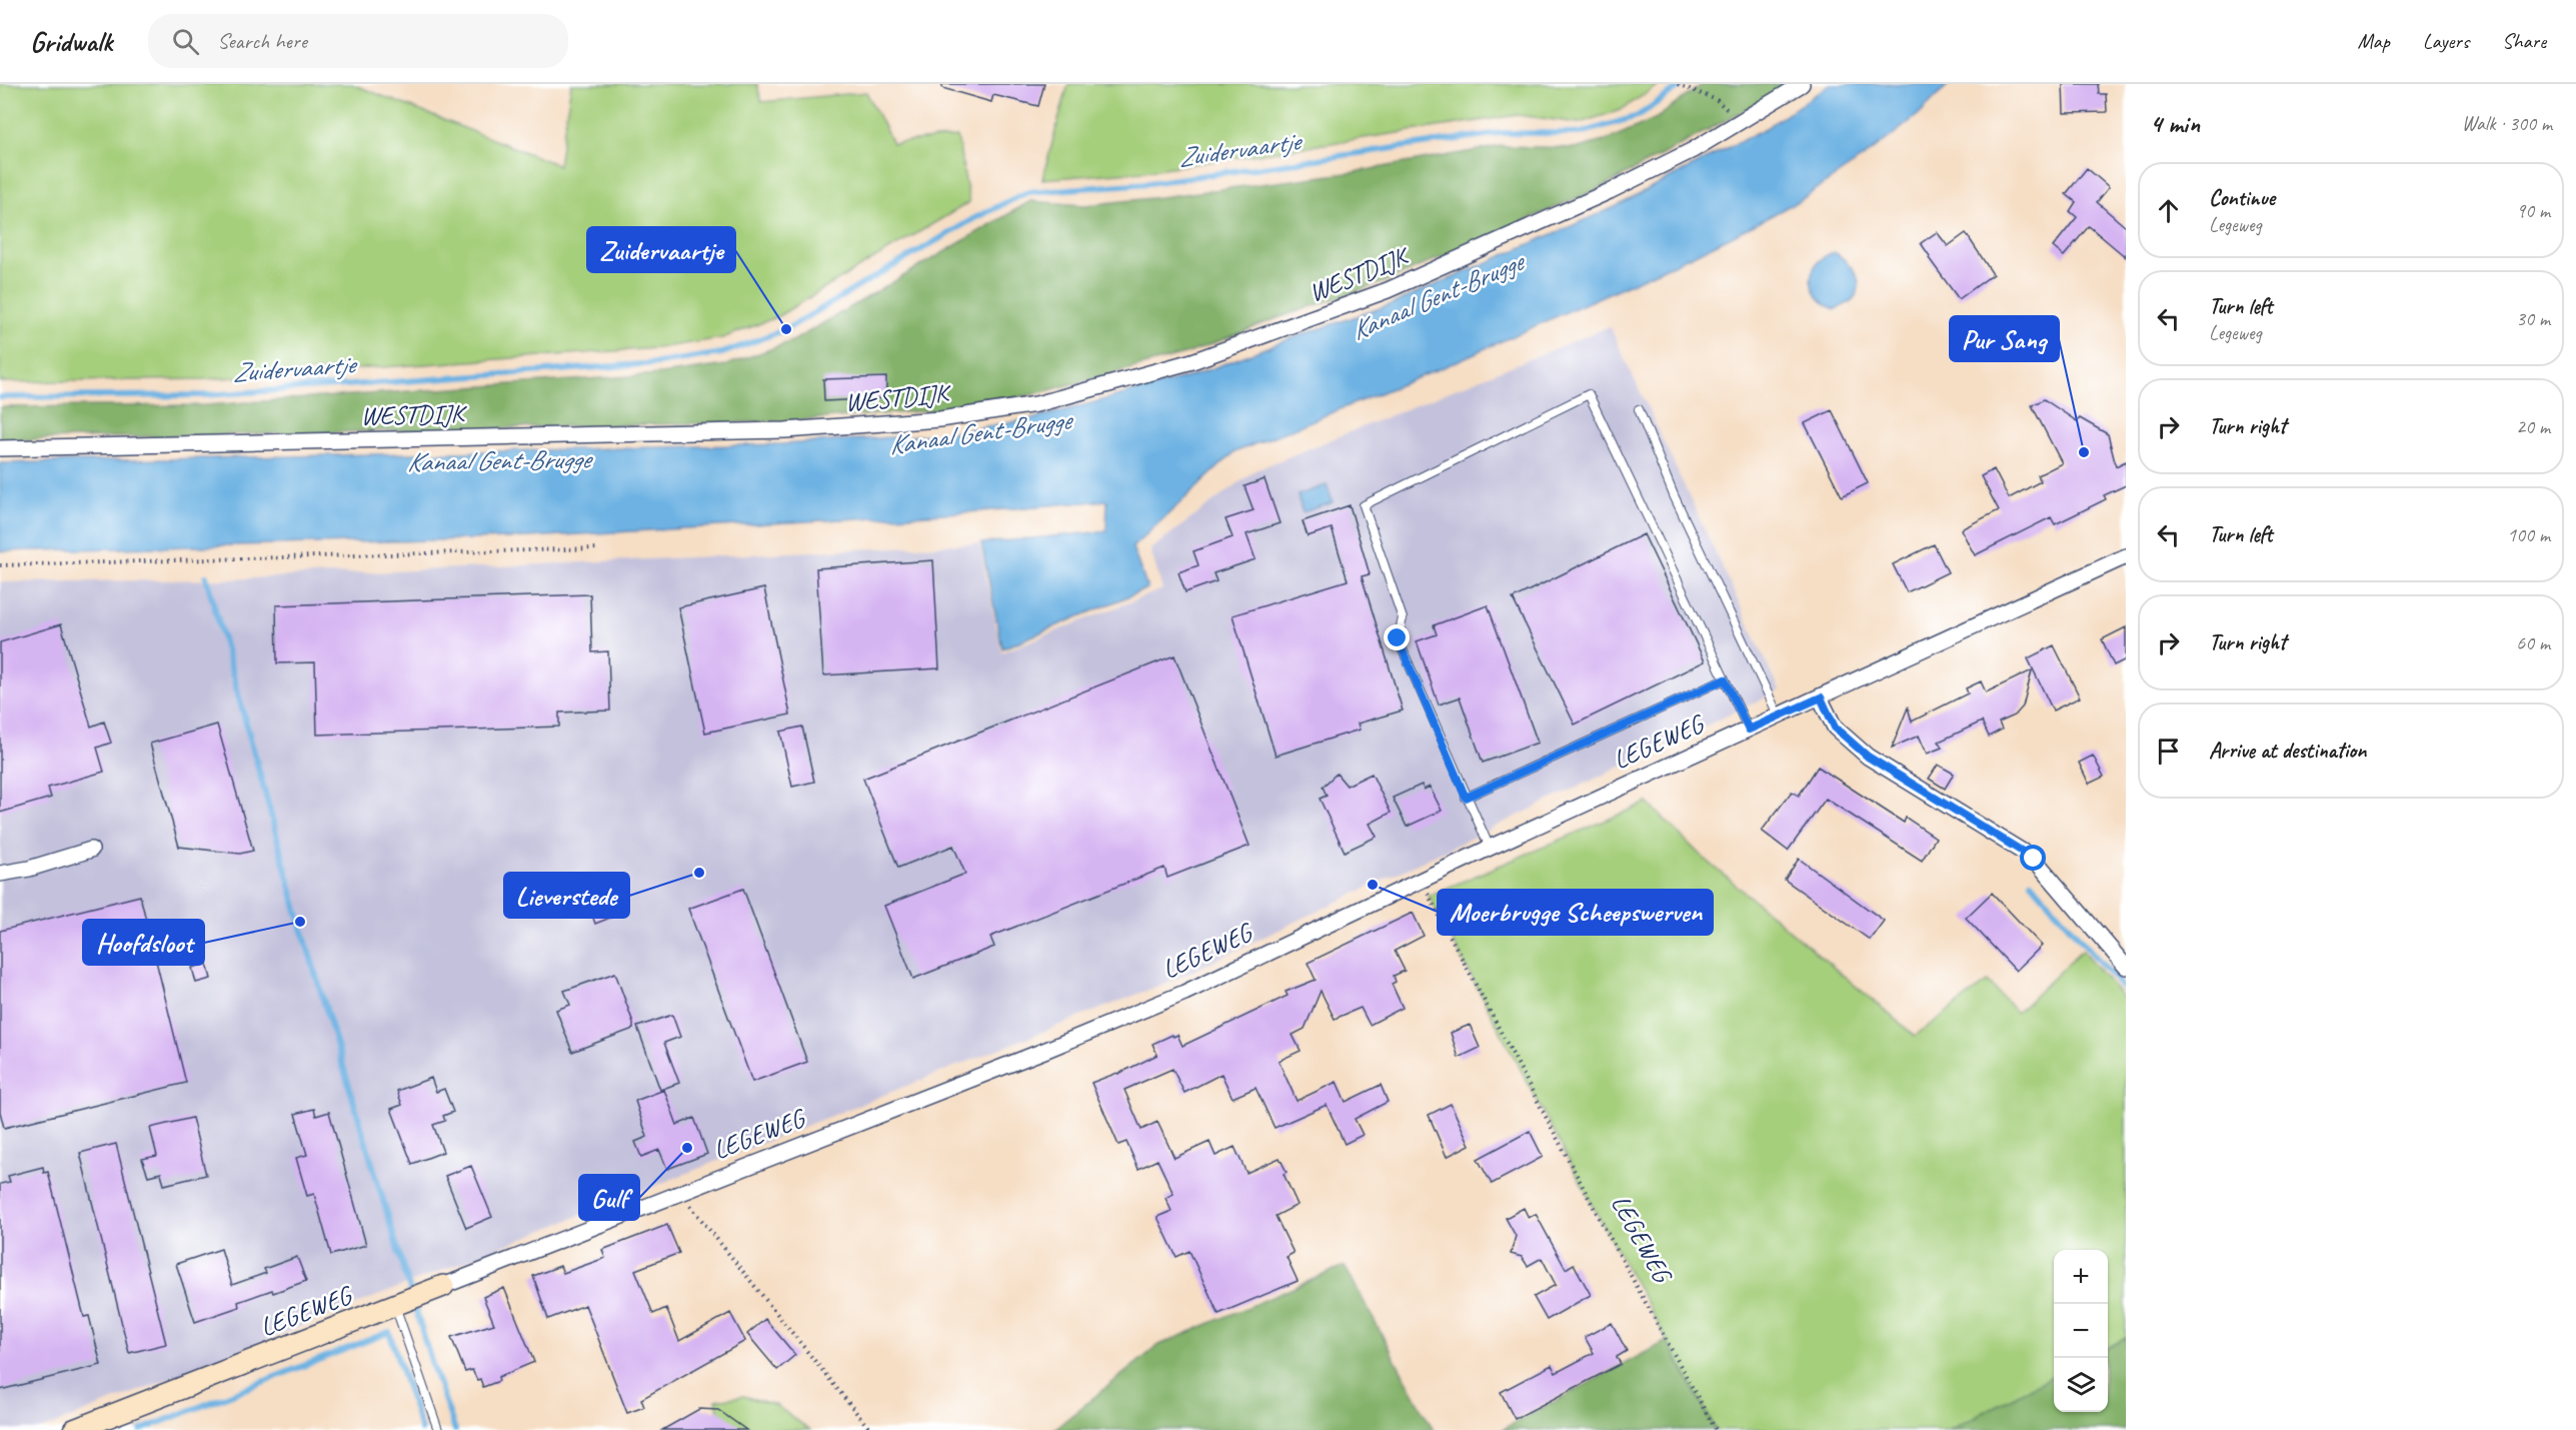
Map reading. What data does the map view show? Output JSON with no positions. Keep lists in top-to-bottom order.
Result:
{
  "streets": {
    "street": ["WESTDIJK", "LEGEWEG"]
  },
  "water": ["Zuidervaartje", "Kanaal Gent-Brugge"],
  "places": [
    "Zuidervaartje",
    "Pur Sang",
    "Lieverstede",
    "Moerbrugge Scheepswerven",
    "Hoofdsloot",
    "Gulf"
  ],
  "page": {
    "header": "Gridwalk",
    "search": "Search here",
    "nav": ["Map", "Layers", "Share"],
    "heading": ["4 min", "Walk · 300 m"],
    "list": [
      ["Continue", "Legeweg", "90 m"],
      ["Turn left", "Legeweg", "30 m"],
      ["Turn right", "20 m"],
      ["Turn left", "100 m"],
      ["Turn right", "60 m"],
      "Arrive at destination"
    ],
    "map_buttons": ["+", "−"]
  }
}
